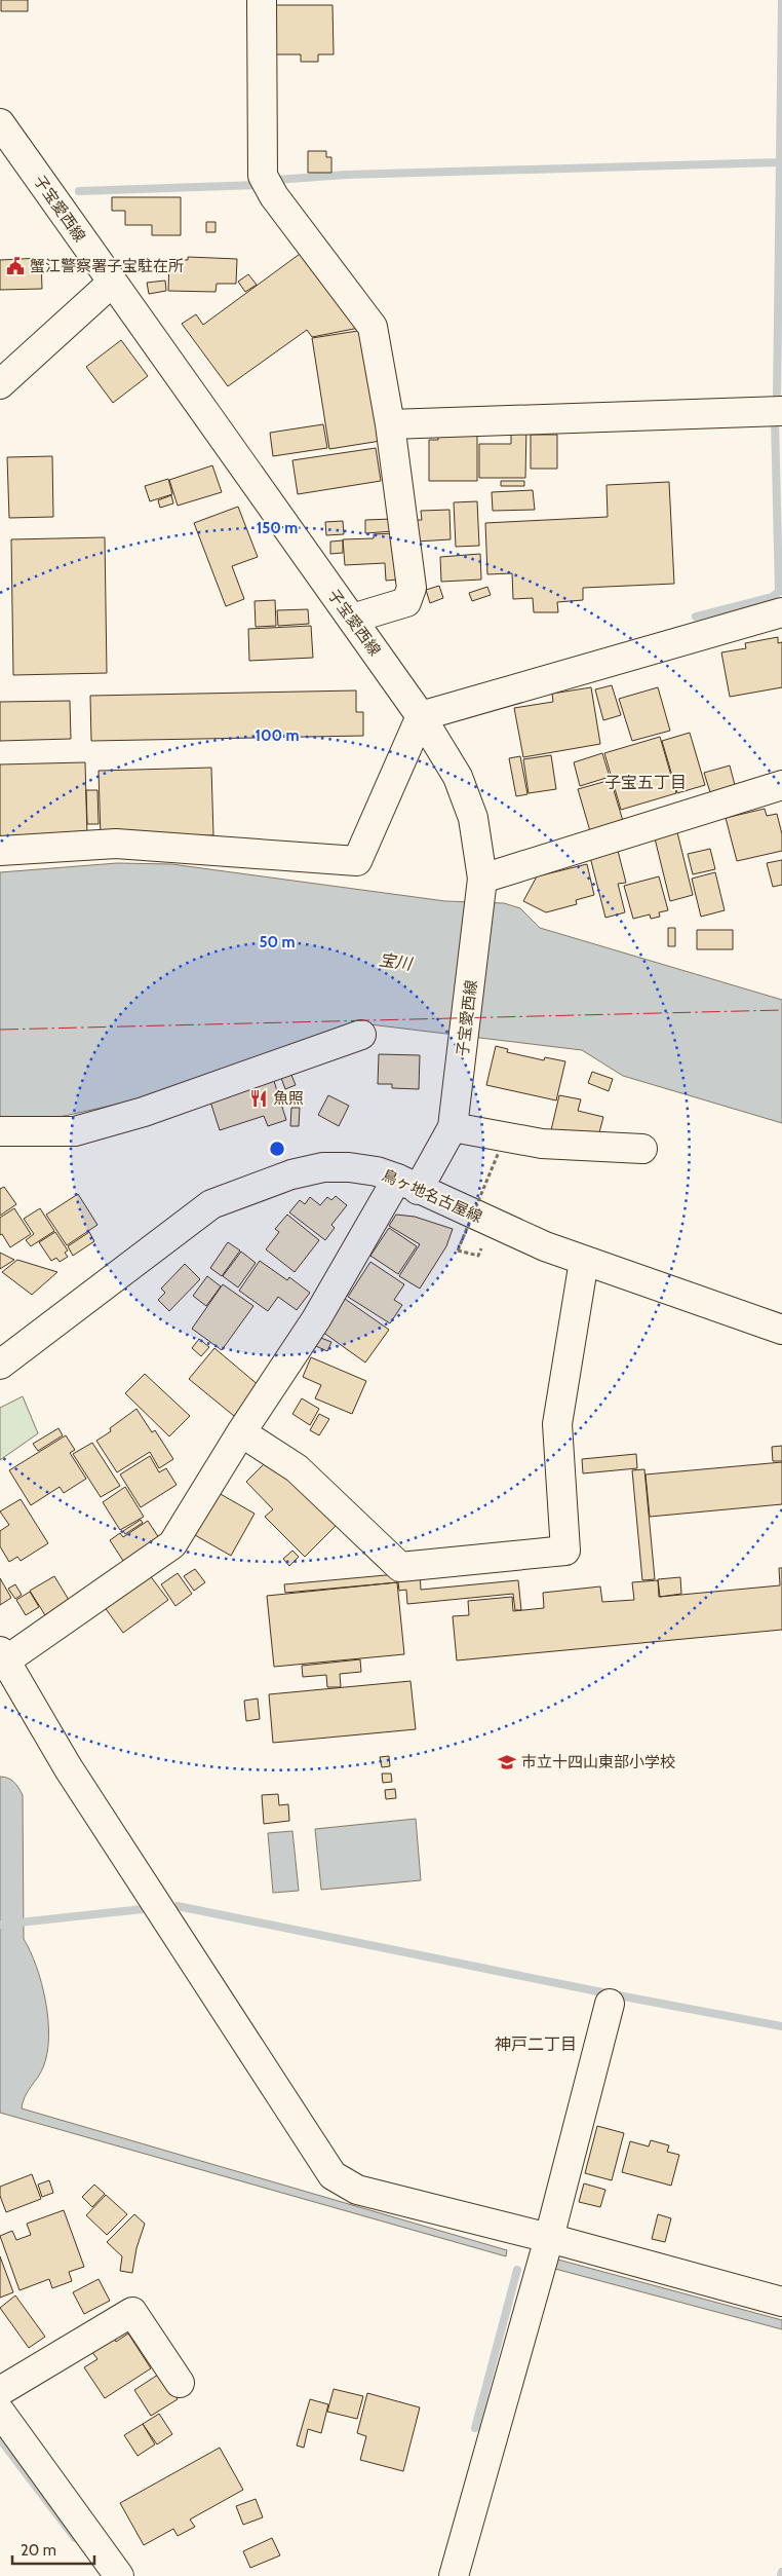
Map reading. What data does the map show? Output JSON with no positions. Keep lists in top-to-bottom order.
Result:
{
  "streets": {
    "street": ["子宝愛西線", "鳥ヶ地名古屋線"]
  },
  "crossings": [
    ["子宝愛西線", "鳥ヶ地名古屋線"]
  ],
  "districts": ["子宝五丁目", "神戸二丁目"],
  "water": ["宝川"],
  "places": {
    "public building": ["蟹江警察署子宝駐在所"],
    "restaurant": ["魚照"],
    "school or university": ["市立十四山東部小学校"]
  },
  "scale_bar": "20 m",
  "rings": ["150 m", "100 m", "50 m"]
}
